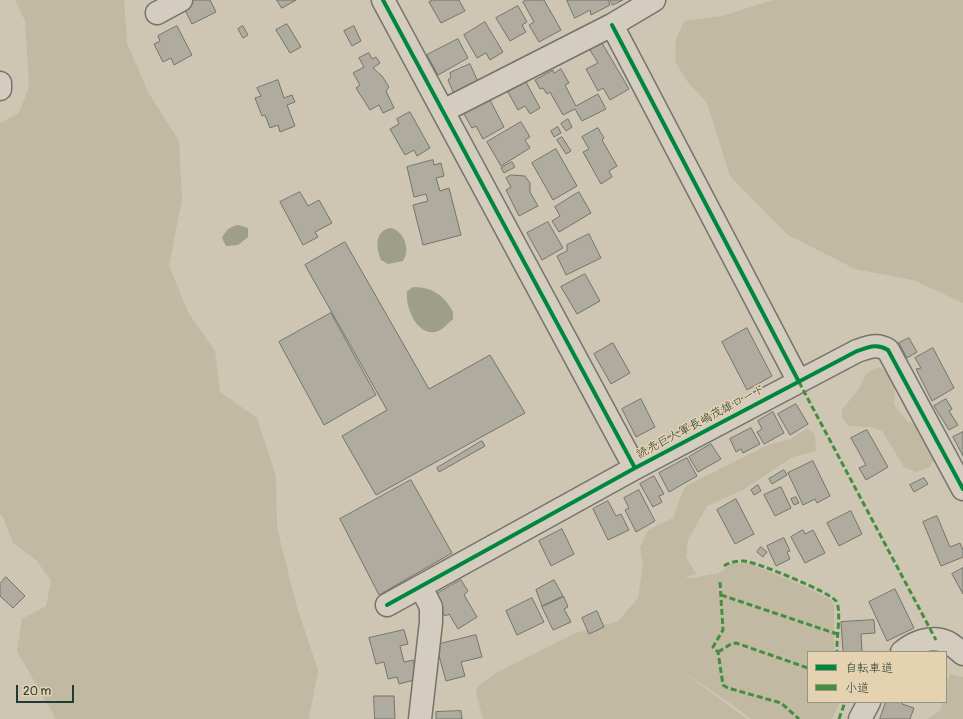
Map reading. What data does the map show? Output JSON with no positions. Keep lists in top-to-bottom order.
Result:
{
  "streets": {
    "street": ["読売巨人軍長嶋茂雄ロード"]
  },
  "legend": ["自転車道", "小道"],
  "scale_bar": "20 m"
}
